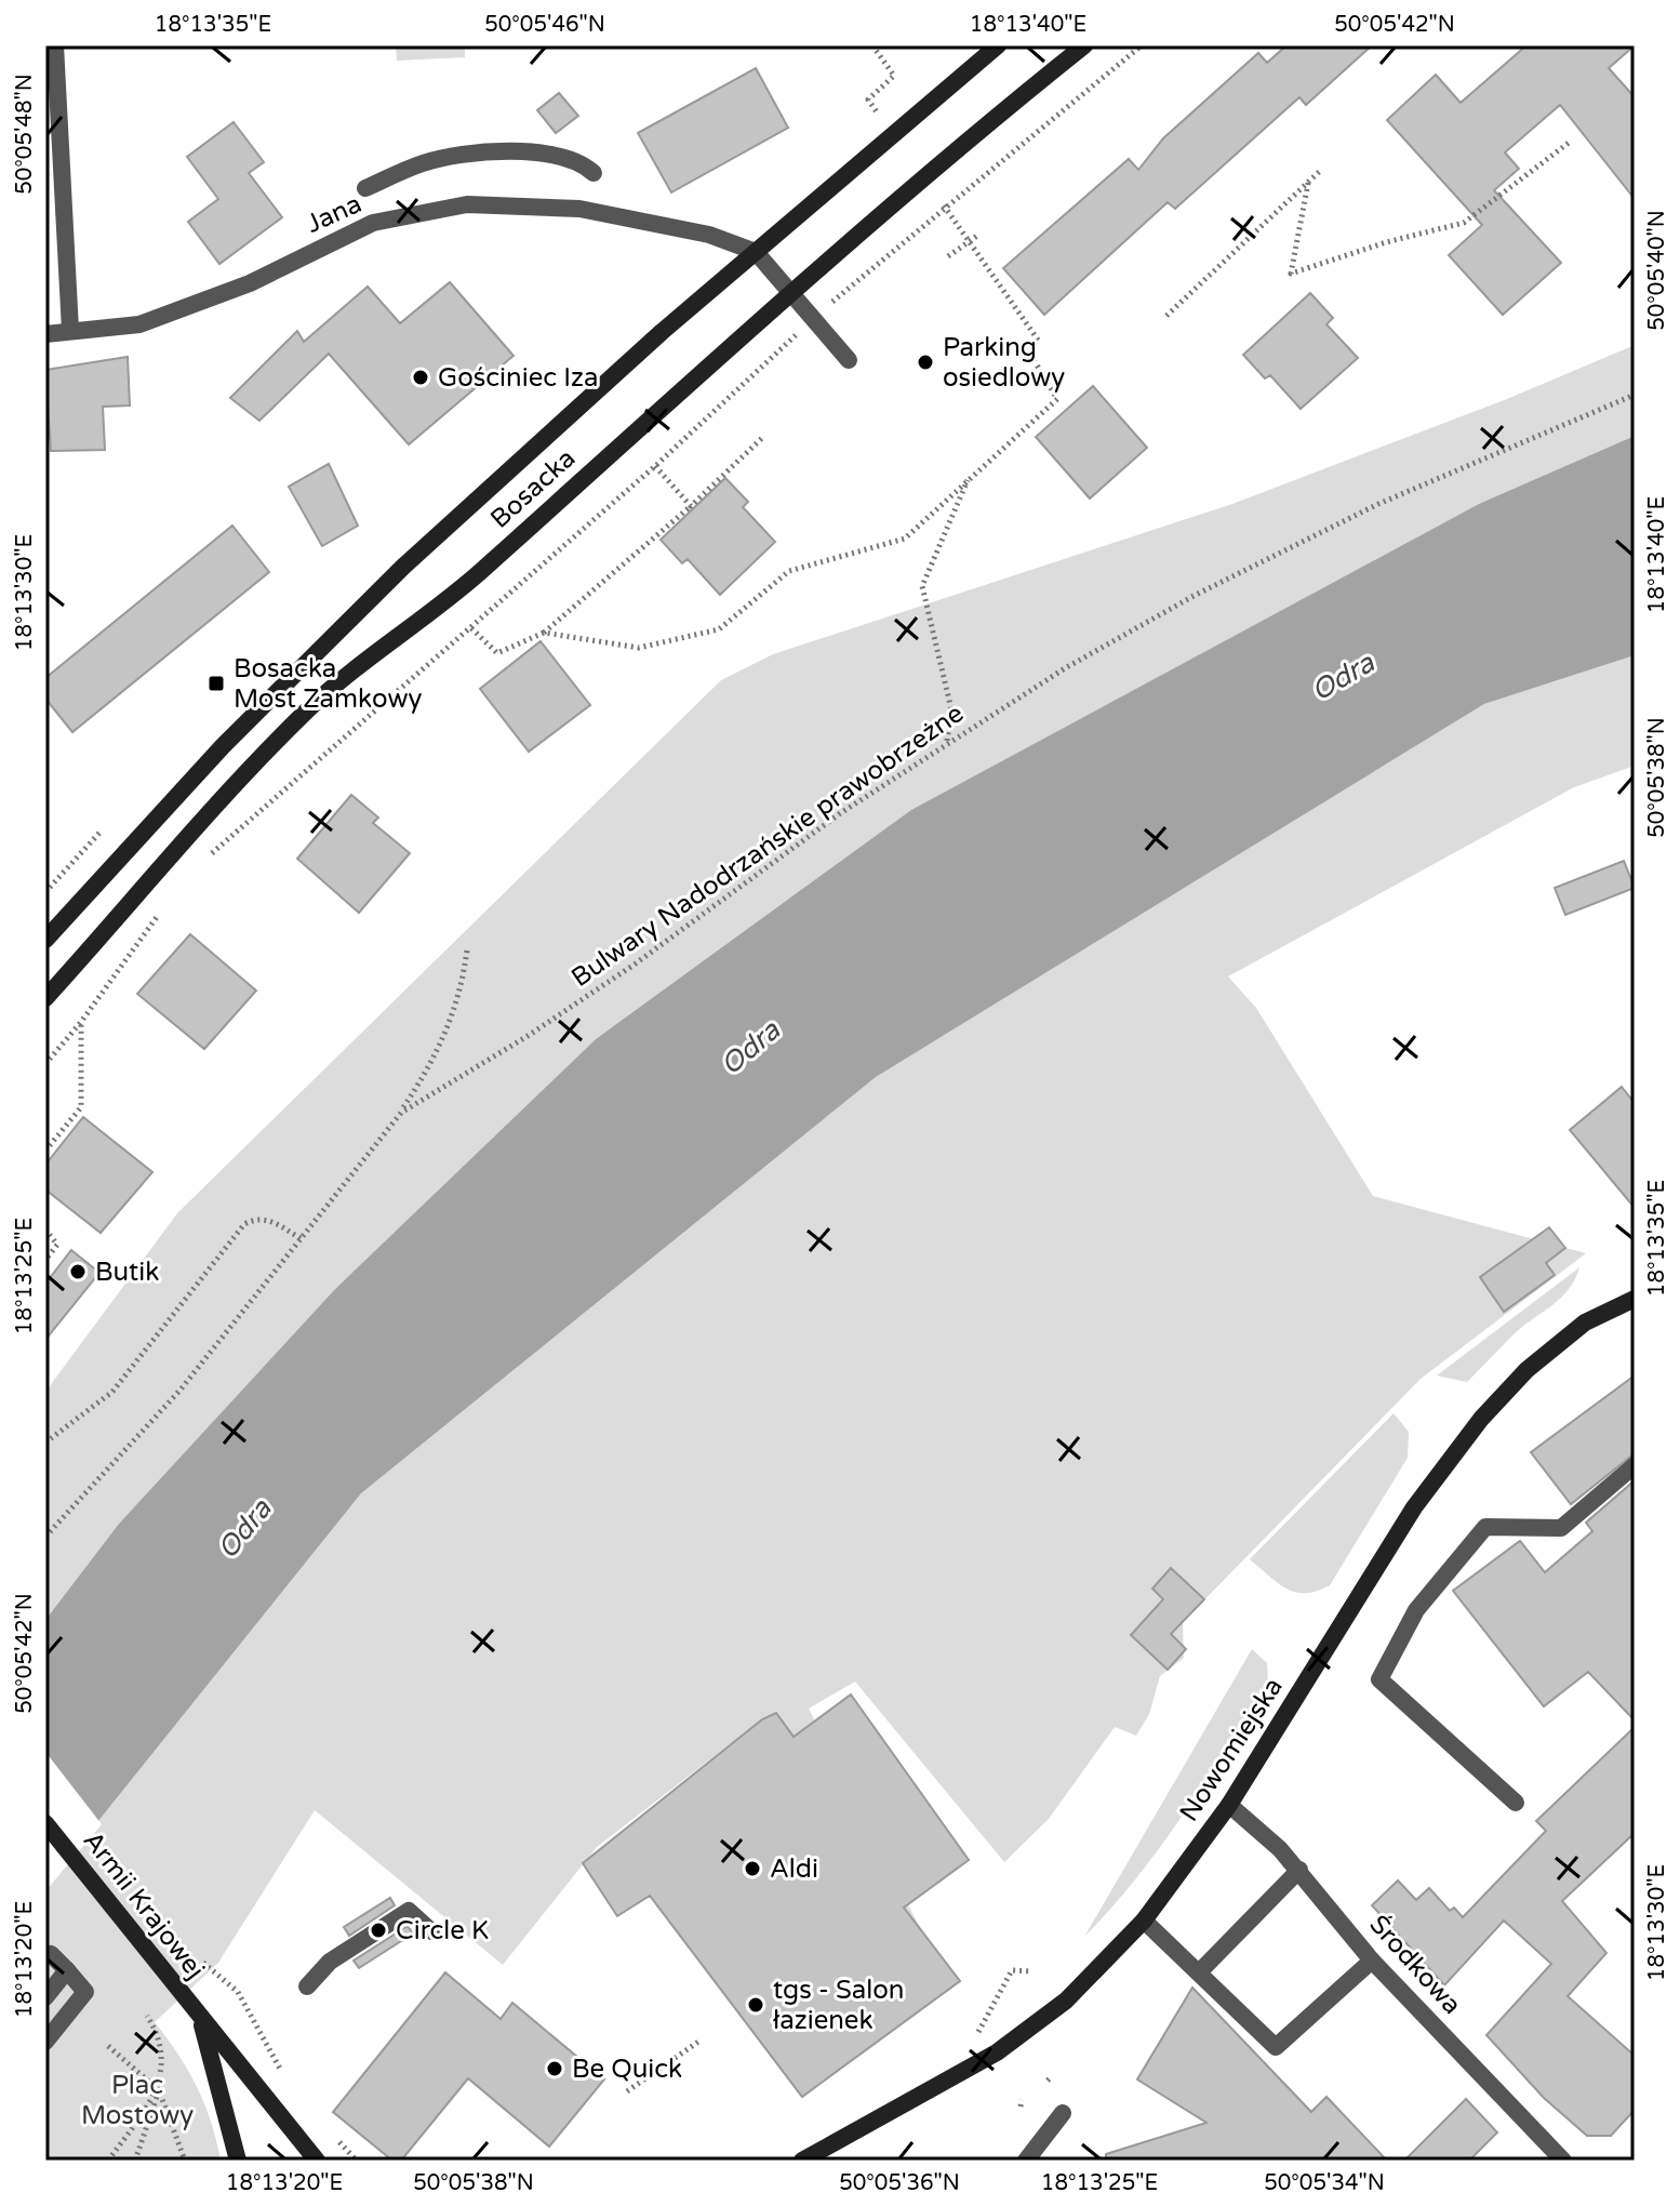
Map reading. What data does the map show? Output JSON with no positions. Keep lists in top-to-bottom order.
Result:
{
  "streets": {
    "street": [
      "Jana",
      "Bosacka",
      "Nowomiejska",
      "Armii Krajowej",
      "Środkowa"
    ],
    "path": ["Bulwary Nadodrzańskie prawobrzeżne"]
  },
  "crossings": [
    ["Jana", "Bosacka"],
    ["Nowomiejska", "Środkowa"]
  ],
  "water": ["Odra"],
  "parks": ["Plac Mostowy"],
  "places": {
    "other": [
      "Parking osiedlowy",
      "Gościniec Iza",
      "Butik",
      "Aldi",
      "Circle K",
      "tgs - Salon łazienek",
      "Be Quick"
    ],
    "transit": ["Bosacka Most Zamkowy"]
  },
  "coordinates": [
    "18°13'35\"E",
    "50°05'46\"N",
    "18°13'40\"E",
    "50°05'42\"N",
    "50°05'48\"N",
    "50°05'40\"N",
    "18°13'30\"E",
    "50°05'38\"N",
    "18°13'25\"E",
    "18°13'20\"E",
    "50°05'36\"N",
    "50°05'34\"N"
  ]
}
